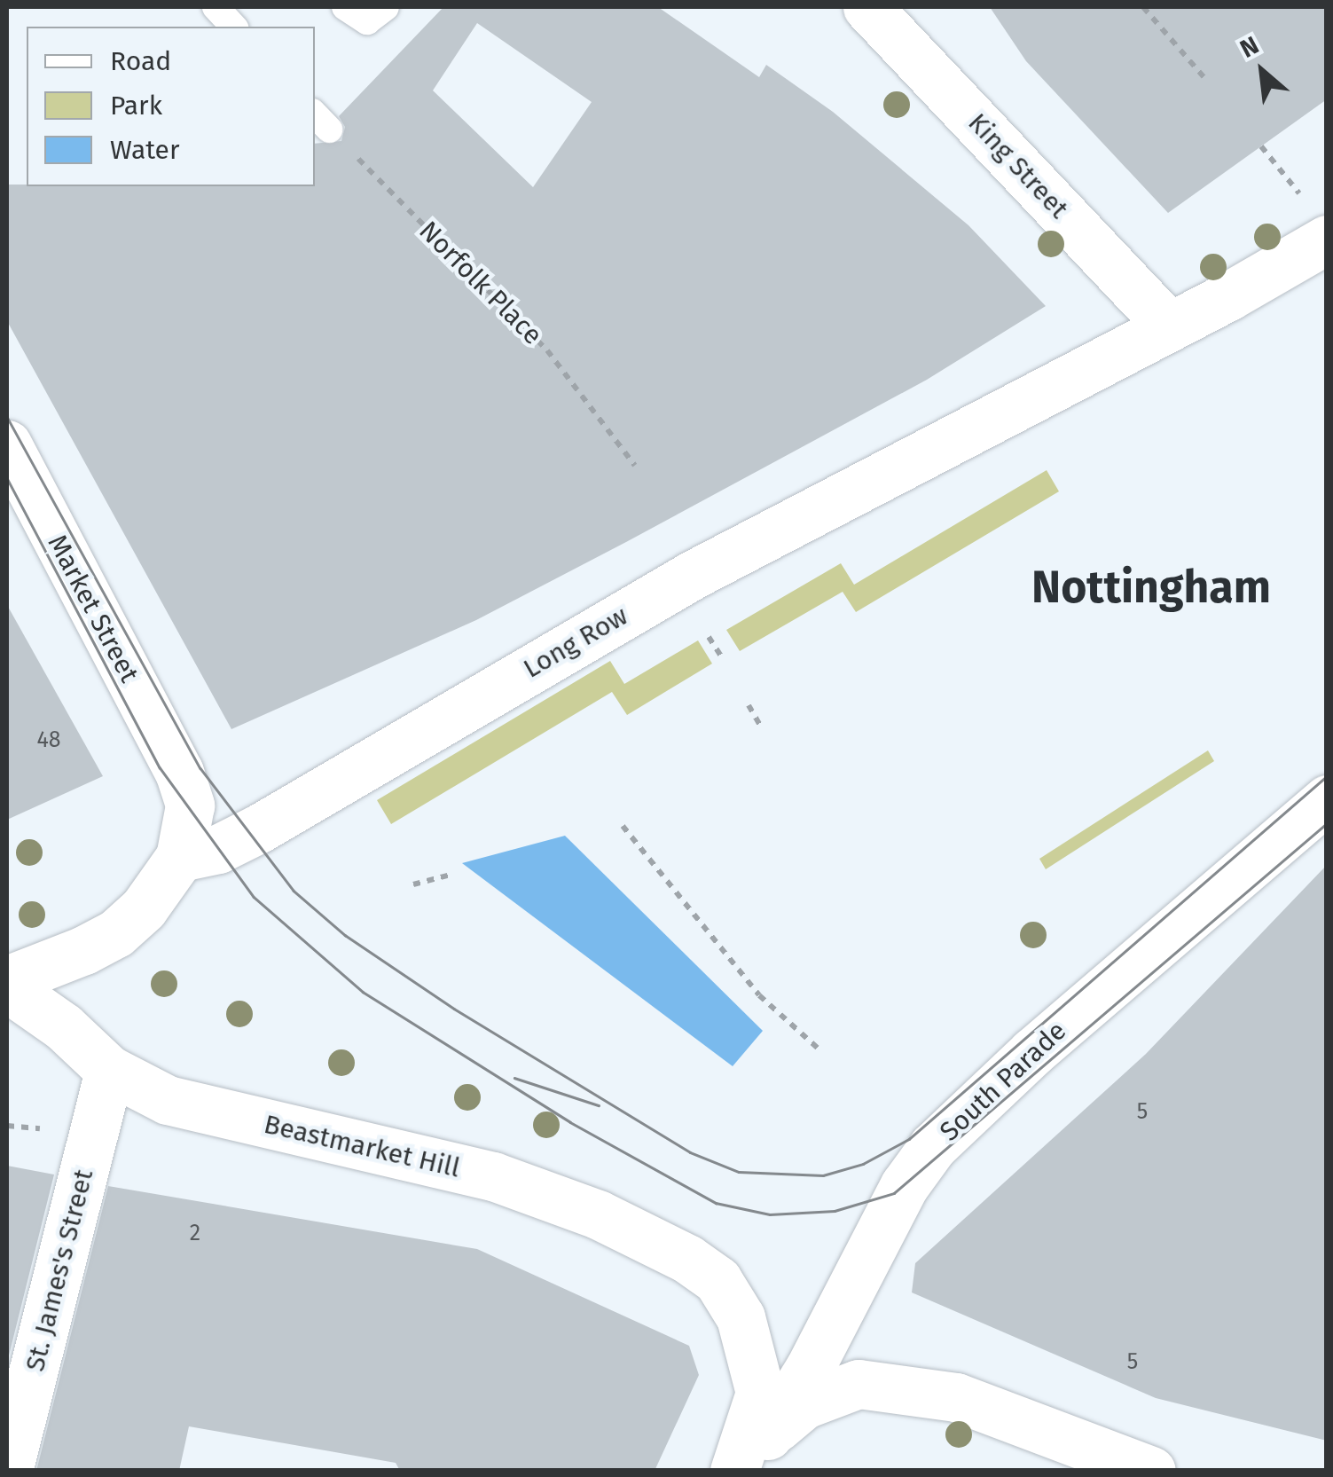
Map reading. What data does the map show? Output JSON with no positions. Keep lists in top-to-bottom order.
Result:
{
  "streets": {
    "street": [
      "King Street",
      "Market Street",
      "Long Row",
      "South Parade",
      "Beastmarket Hill",
      "St. James's Street"
    ],
    "path": ["Norfolk Place"]
  },
  "crossings": [
    ["King Street", "Long Row"],
    ["Market Street", "Long Row"],
    ["Beastmarket Hill", "St. James's Street"]
  ],
  "districts": ["Nottingham"],
  "house_numbers": [
    "48",
    "5",
    "2",
    "5"
  ],
  "legend": ["Road", "Park", "Water"],
  "north": "top left"
}
